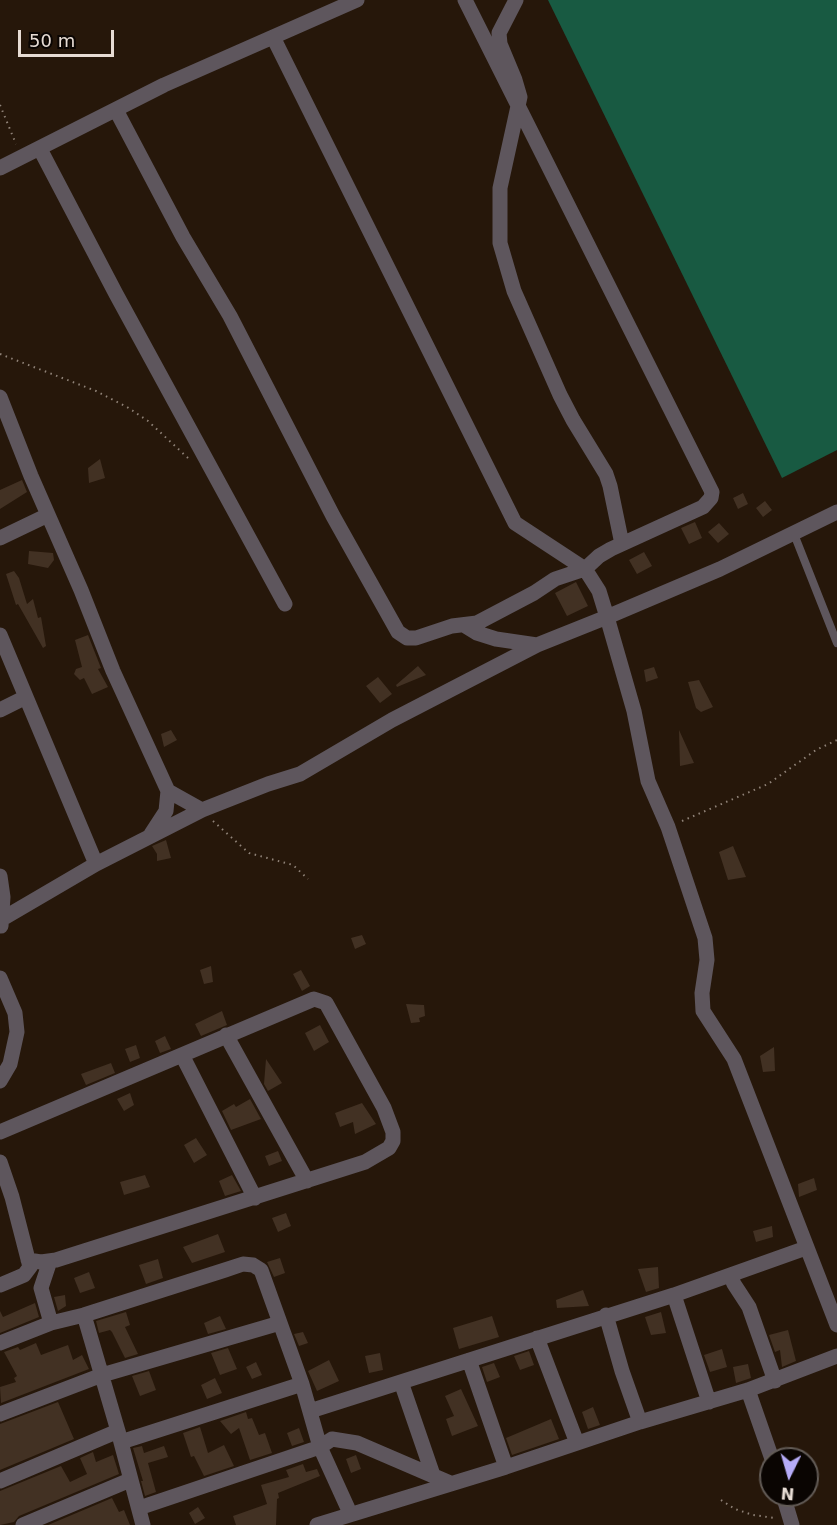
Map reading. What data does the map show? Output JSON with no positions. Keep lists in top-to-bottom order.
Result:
{
  "scale_bar": "50 m",
  "north": "bottom"
}
